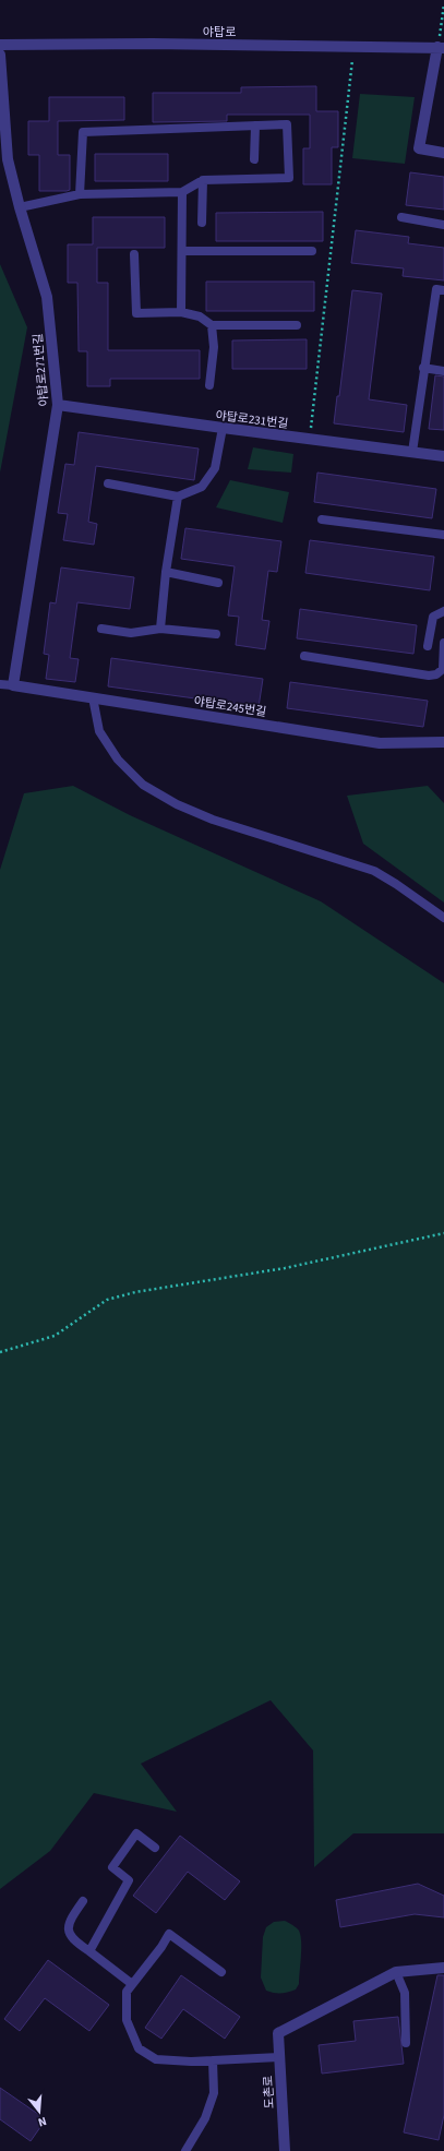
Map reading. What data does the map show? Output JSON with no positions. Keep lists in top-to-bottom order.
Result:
{
  "streets": {
    "street": [
      "야탑로",
      "야탑로271번길",
      "야탑로231번길",
      "야탑로245번길",
      "도촌로"
    ]
  },
  "crossings": [
    ["야탑로271번길", "야탑로231번길"],
    ["야탑로271번길", "야탑로245번길"]
  ],
  "north": "bottom"
}
